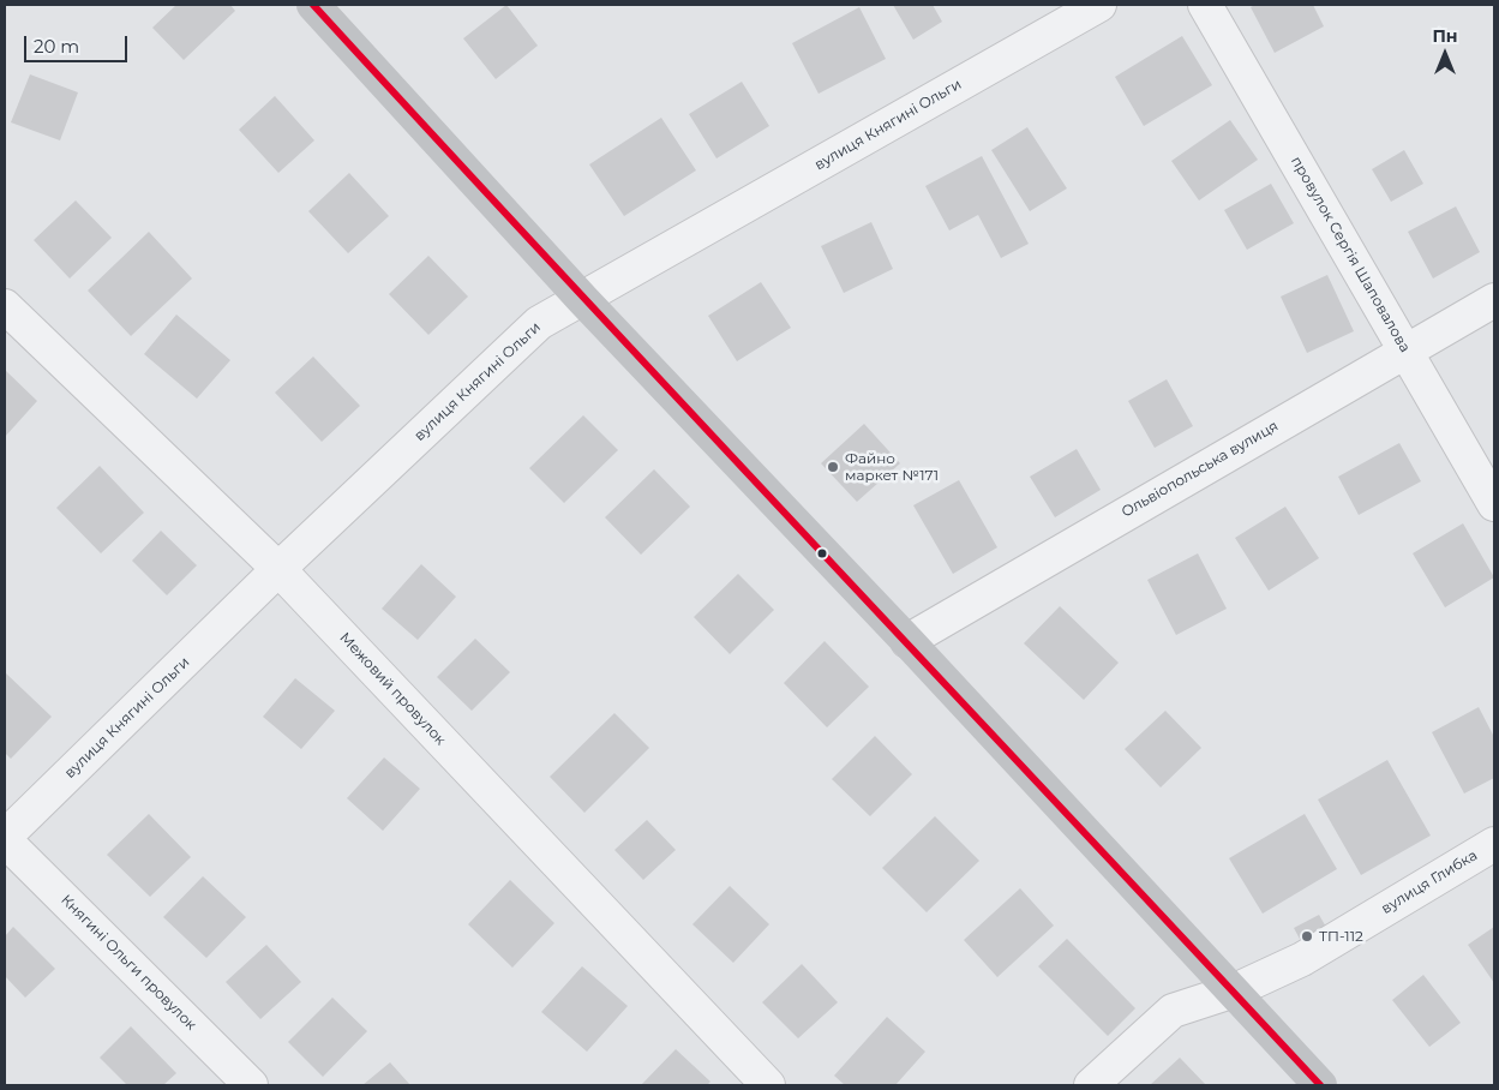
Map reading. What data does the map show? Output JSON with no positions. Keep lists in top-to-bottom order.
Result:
{
  "streets": {
    "street": [
      "вулиця Княгині Ольги",
      "провулок Сергія Шаповалова",
      "Ольвіопольська вулиця",
      "Межовий провулок",
      "вулиця Глибка",
      "Княгині Ольги провулок"
    ]
  },
  "crossings": [
    ["вулиця Княгині Ольги", "Межовий провулок"],
    ["вулиця Княгині Ольги", "Княгині Ольги провулок"],
    ["провулок Сергія Шаповалова", "Ольвіопольська вулиця"]
  ],
  "places": ["Файно маркет №171", "ТП-112"],
  "scale_bar": "20 m",
  "north": "top"
}
